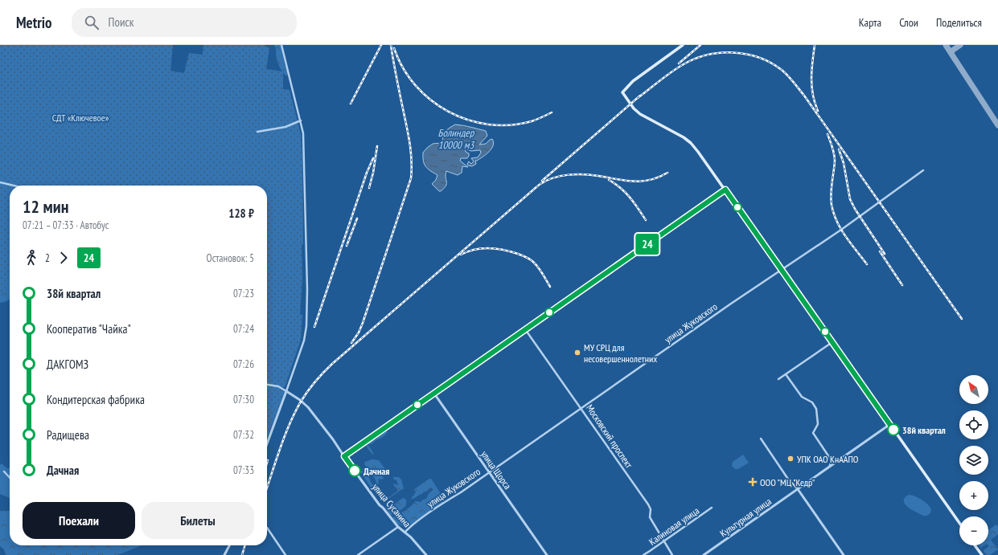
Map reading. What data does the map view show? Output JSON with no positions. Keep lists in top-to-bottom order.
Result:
{
  "streets": {
    "street": [
      "улица Жуковского",
      "Московский проспект",
      "улица Щорса",
      "улица Сусанина",
      "Культурная улица",
      "Калиновая улица"
    ]
  },
  "crossings": [
    ["улица Жуковского", "Московский проспект"],
    ["улица Жуковского", "улица Щорса"],
    ["улица Жуковского", "улица Сусанина"],
    ["Московский проспект", "Калиновая улица"]
  ],
  "water": ["Болиндер 10000 м3"],
  "parks": ["СДТ «Ключевое»"],
  "places": {
    "other": [
      "МУ СРЦ для несовершеннолетних",
      "38й квартал",
      "УПК ОАО КнААПО",
      "Дачная"
    ],
    "health": ["ООО \"МЦ \"Кедр\""]
  },
  "lines": ["bus line 24"],
  "north": "top left",
  "page": {
    "header": "Metrio",
    "search": "Поиск",
    "nav": ["Карта", "Слои", "Поделиться"],
    "on_map": "24",
    "heading": ["12 мин", "07:21 – 07:33 · Автобус", "128 ₽"],
    "legs": ["2", "24", "Остановок: 5"],
    "list": [
      {
        "name": "38й квартал",
        "value": "07:23"
      },
      {
        "name": "Кооператив \"Чайка\"",
        "value": "07:24"
      },
      {
        "name": "ДАКГОМЗ",
        "value": "07:26"
      },
      {
        "name": "Кондитерская фабрика",
        "value": "07:30"
      },
      {
        "name": "Радищева",
        "value": "07:32"
      },
      {
        "name": "Дачная",
        "value": "07:33"
      }
    ],
    "map_buttons": ["+", "−"],
    "buttons": ["Поехали", "Билеты"]
  }
}
